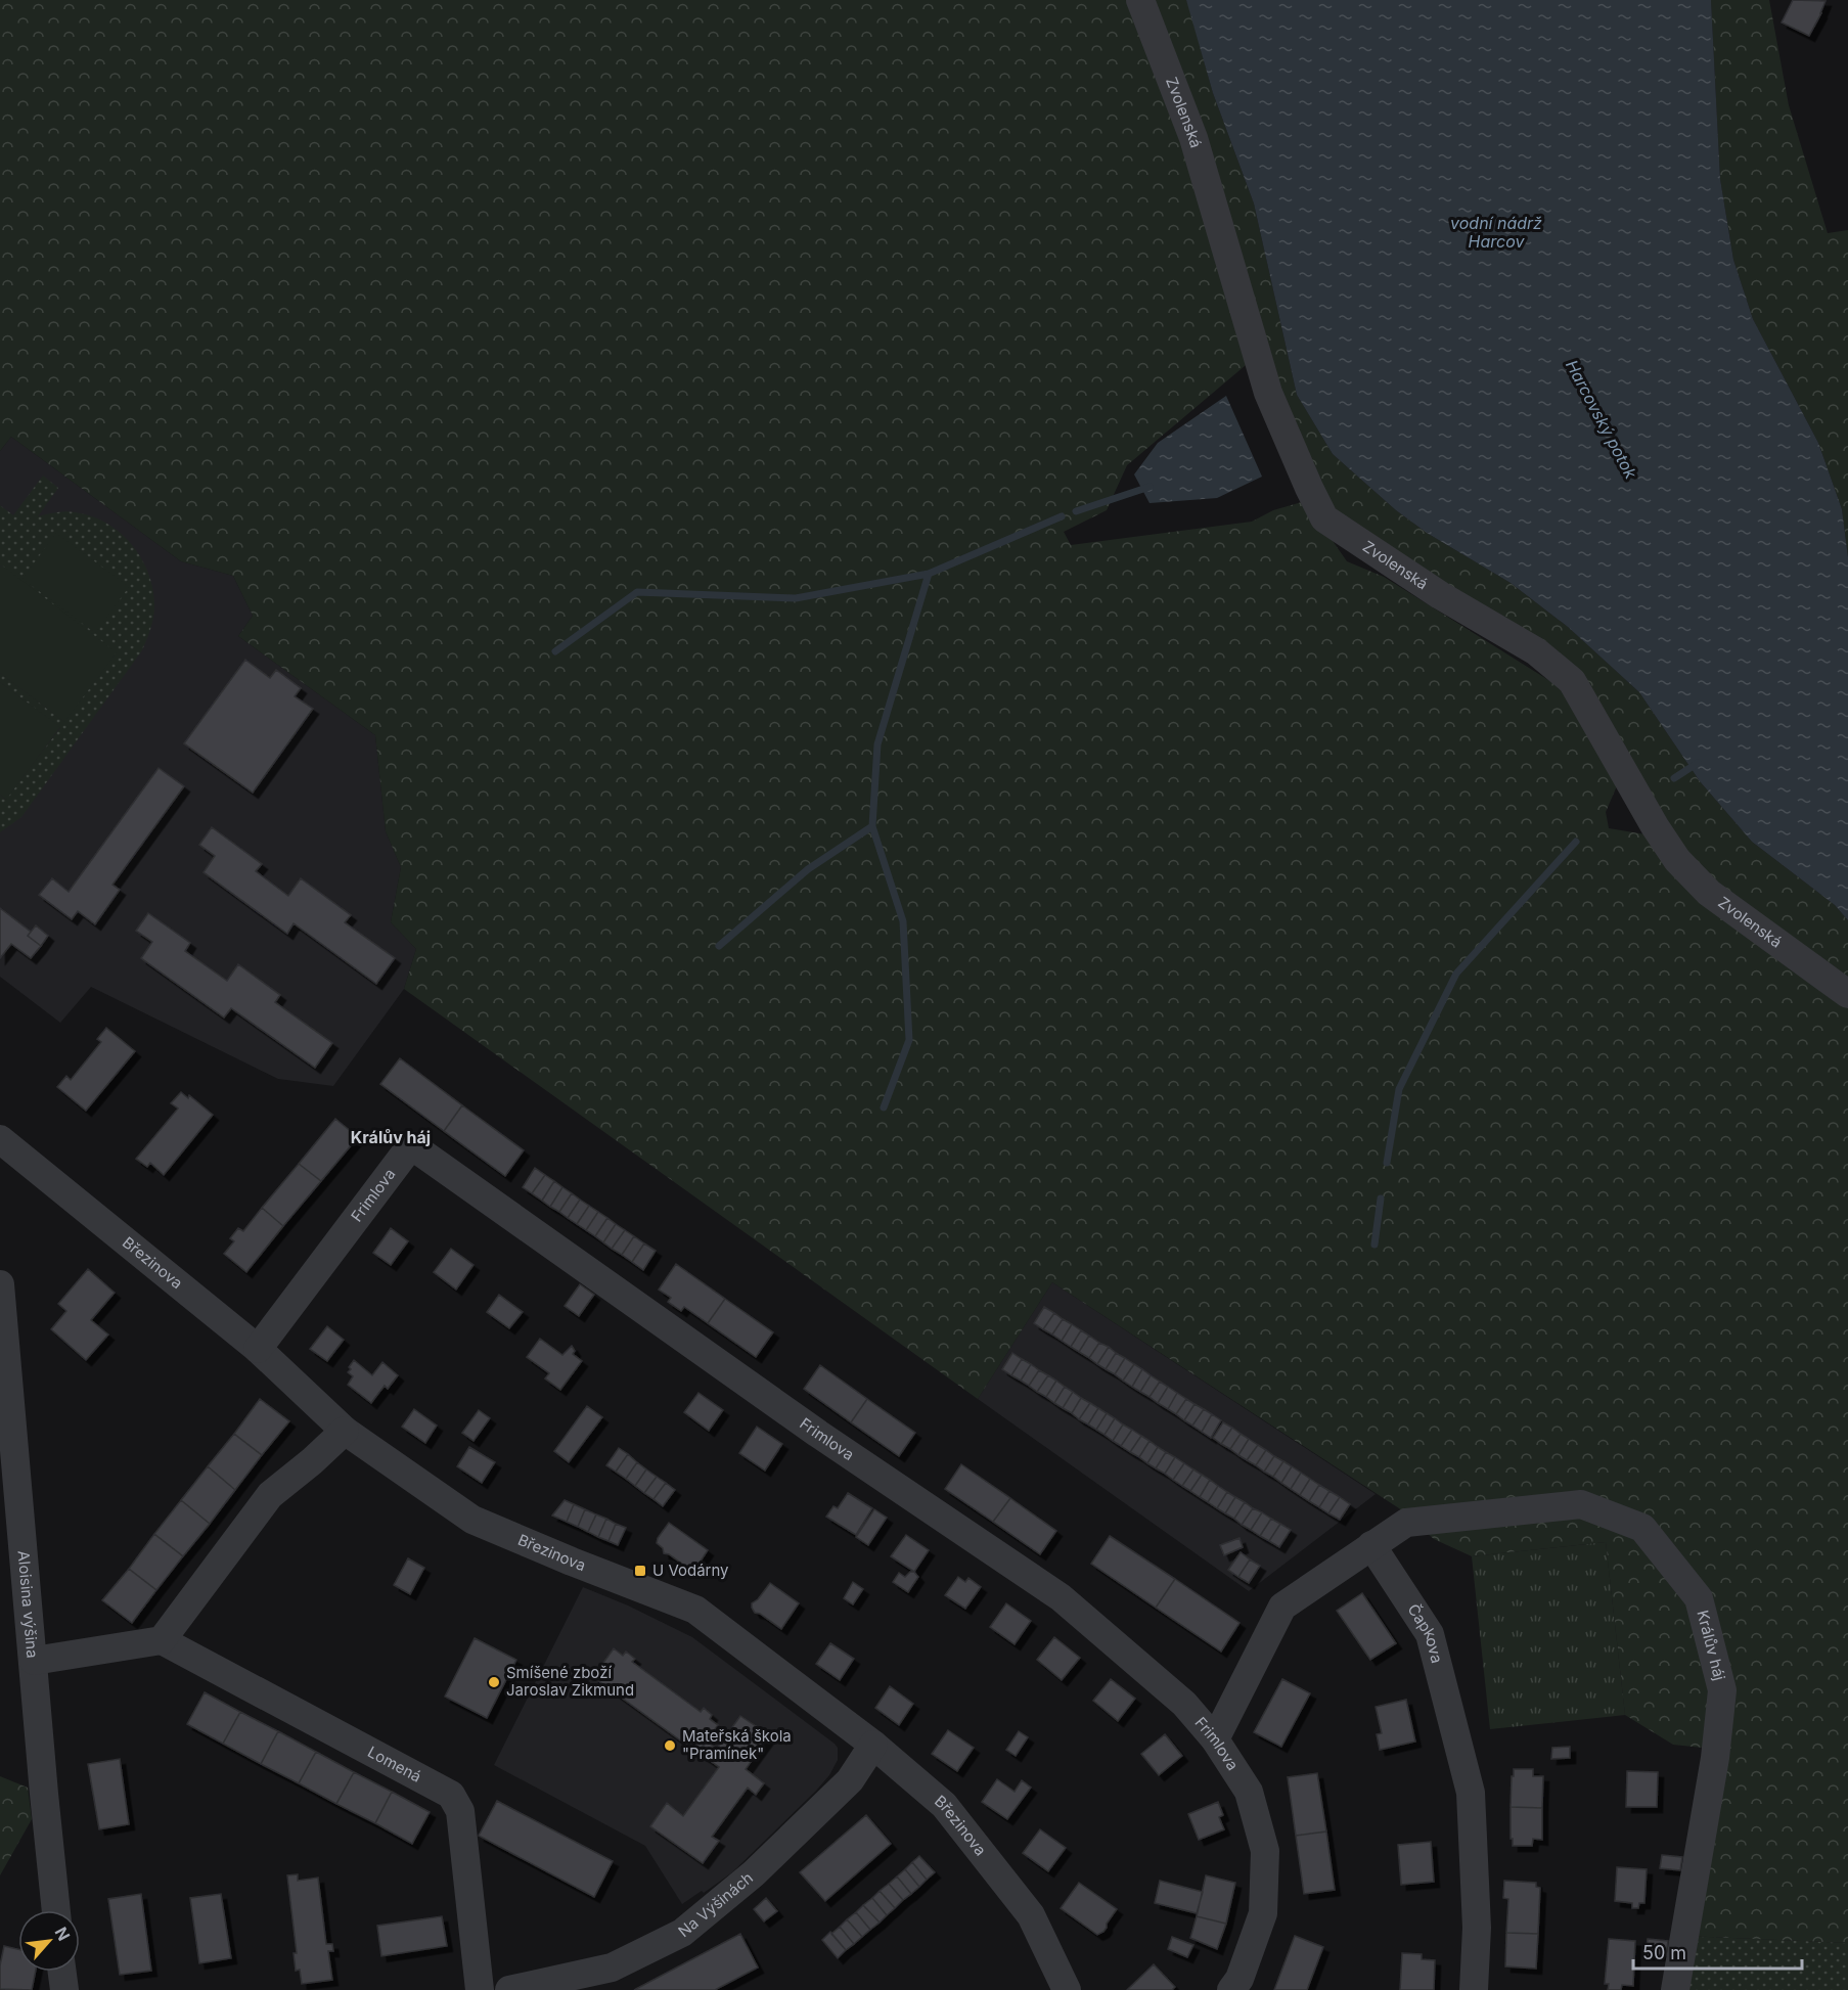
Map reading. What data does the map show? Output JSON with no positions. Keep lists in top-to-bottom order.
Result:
{
  "streets": {
    "street": [
      "Zvolenská",
      "Frimlova",
      "Březinova",
      "Aloisina výšina",
      "Čapkova",
      "Králův háj",
      "Lomená",
      "Na Výšinách"
    ]
  },
  "crossings": [
    ["Frimlova", "Březinova"],
    ["Březinova", "Na Výšinách"],
    ["Čapkova", "Králův háj"]
  ],
  "districts": ["Králův háj"],
  "water": ["vodní nádrž Harcov", "Harcovský potok"],
  "places": {
    "transit": ["U Vodárny"],
    "other": ["Smíšené zboží Jaroslav Zikmund", "Mateřská škola \"Pramínek\""]
  },
  "scale_bar": "50 m",
  "north": "top right"
}
